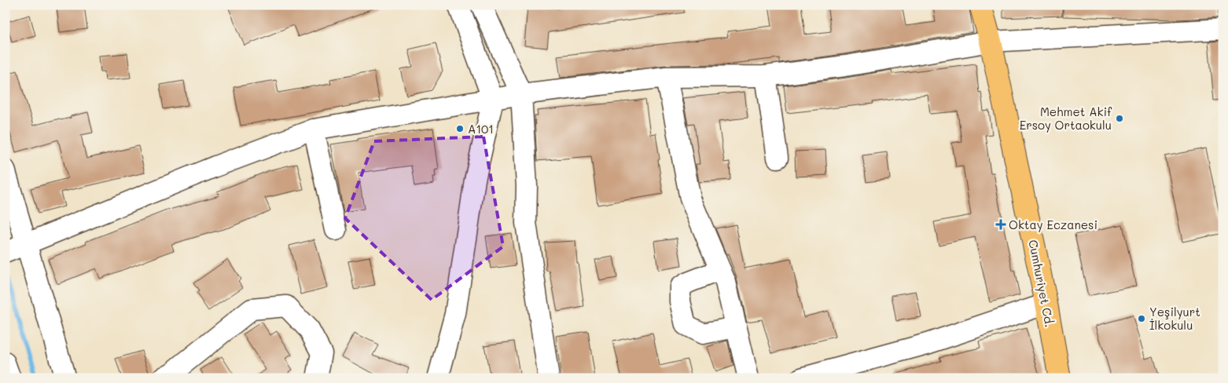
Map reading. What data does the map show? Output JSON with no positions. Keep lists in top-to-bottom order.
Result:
{
  "streets": {
    "main road": ["Cumhuriyet Cd."]
  },
  "places": {
    "other": ["Mehmet Akif Ersoy Ortaokulu", "A101", "Yeşilyurt İlkokulu"],
    "health": ["Oktay Eczanesi"]
  }
}
